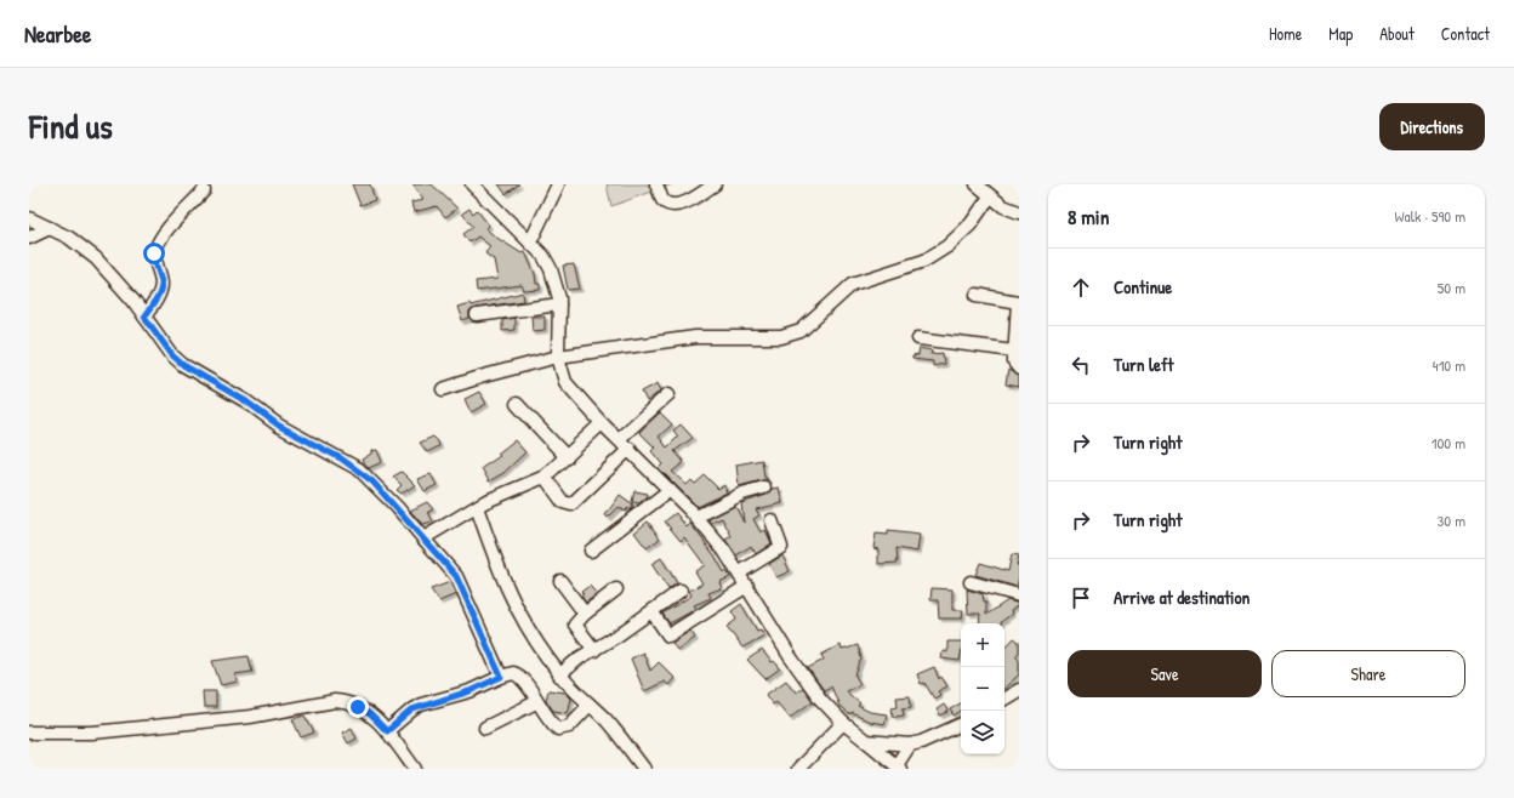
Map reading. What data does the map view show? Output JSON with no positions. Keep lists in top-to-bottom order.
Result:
{
  "page": {
    "header": "Nearbee",
    "nav": [
      "Home",
      "Map",
      "About",
      "Contact"
    ],
    "title": "Find us",
    "buttons": [
      "Directions",
      ["Save", "Share"]
    ],
    "heading": ["8 min", "Walk · 590 m"],
    "list": [
      ["Continue", "50 m"],
      ["Turn left", "410 m"],
      ["Turn right", "100 m"],
      ["Turn right", "30 m"],
      "Arrive at destination"
    ],
    "map_buttons": ["+", "−"]
  }
}
